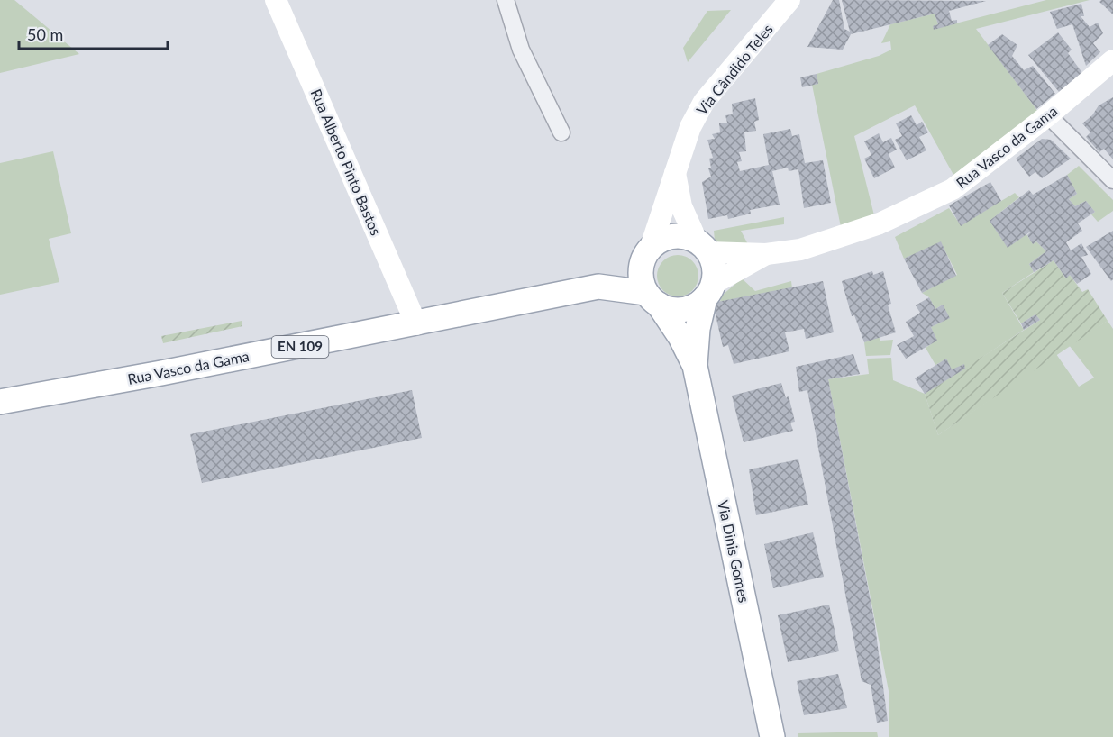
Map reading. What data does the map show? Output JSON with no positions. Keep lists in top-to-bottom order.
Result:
{
  "streets": {
    "main road": [
      "Via Cândido Teles",
      "Rua Vasco da Gama",
      "Rua Alberto Pinto Bastos",
      "EN 109",
      "Via Dinis Gomes"
    ]
  },
  "crossings": [
    ["Via Cândido Teles", "Rua Vasco da Gama"],
    ["Via Cândido Teles", "EN 109"],
    ["Via Cândido Teles", "Via Dinis Gomes"],
    ["Rua Vasco da Gama", "Rua Alberto Pinto Bastos"],
    ["Rua Vasco da Gama", "EN 109"],
    ["Rua Vasco da Gama", "Via Dinis Gomes"],
    ["EN 109", "Via Dinis Gomes"]
  ],
  "scale_bar": "50 m"
}
